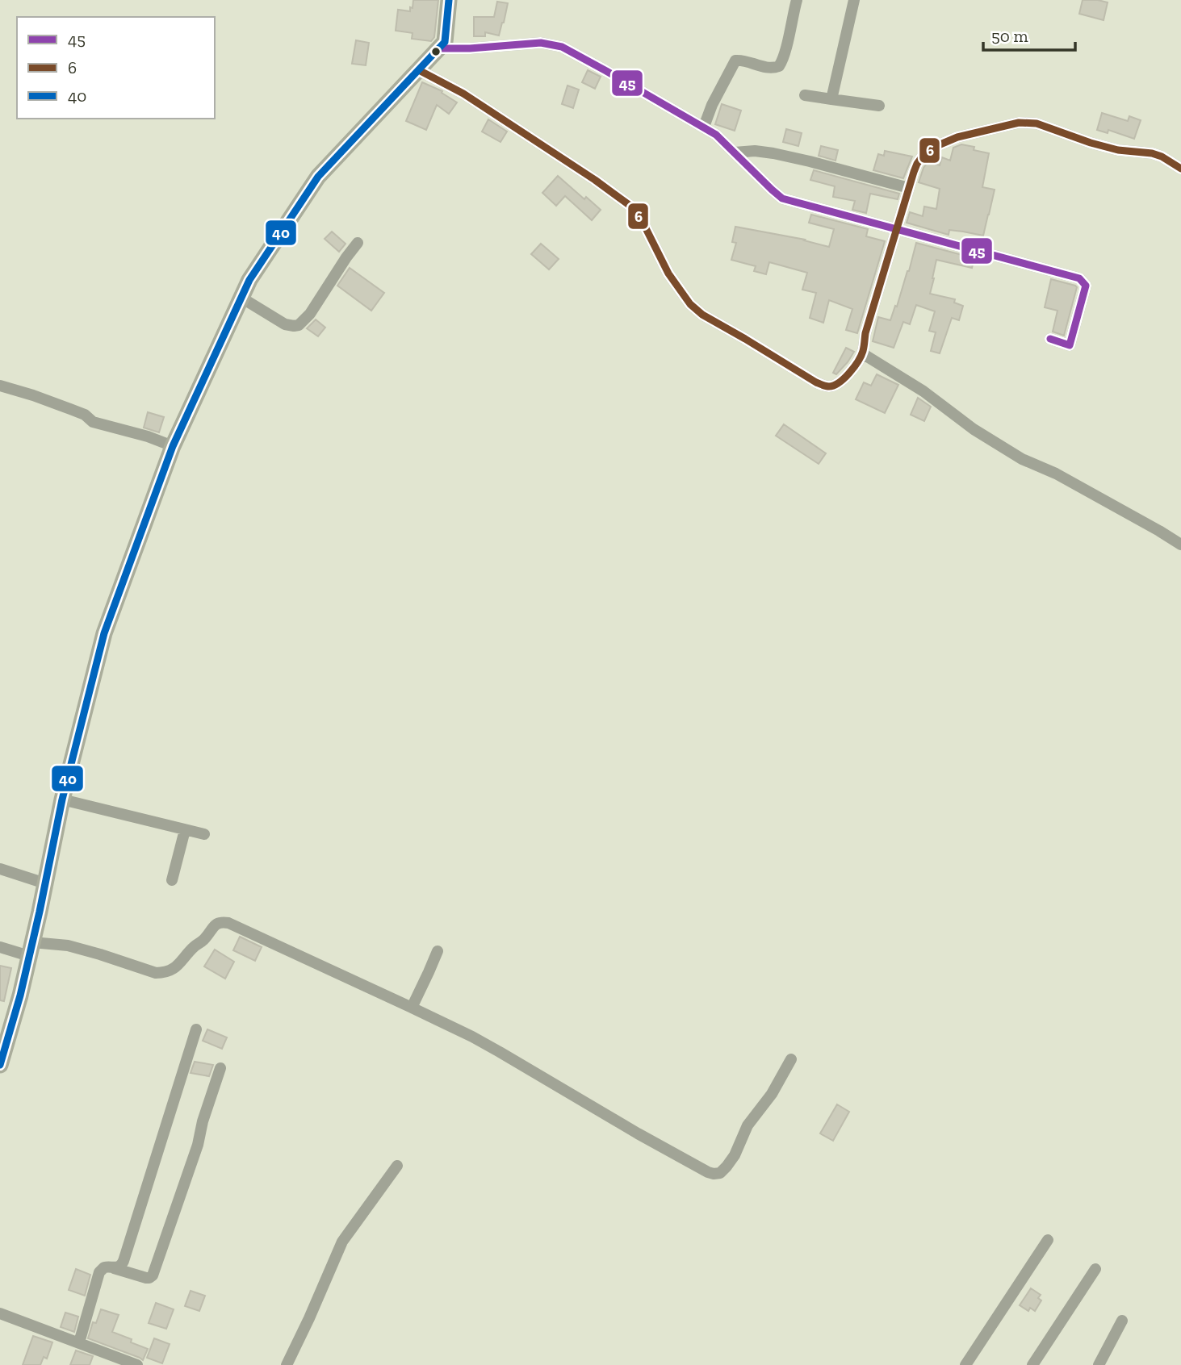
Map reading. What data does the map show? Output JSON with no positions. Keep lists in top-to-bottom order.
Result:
{
  "lines": ["transit line 40", "transit line 45", "transit line 6"],
  "legend": ["45", "6", "40"],
  "scale_bar": "50 m"
}
